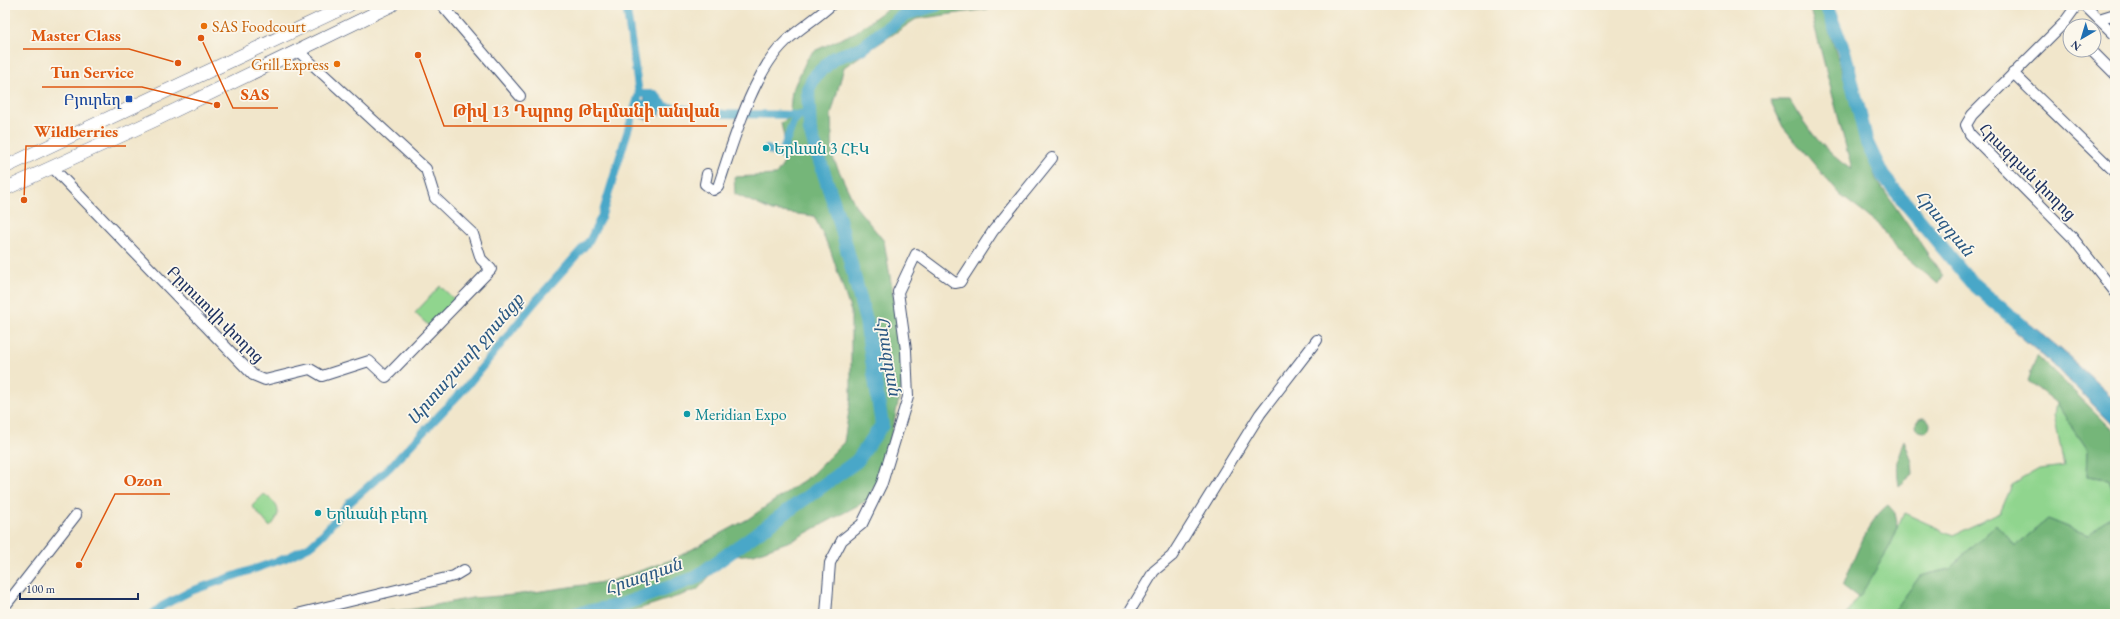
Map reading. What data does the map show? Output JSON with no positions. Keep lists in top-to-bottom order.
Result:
{
  "streets": {
    "street": ["Հրազդան փողոց", "Բրյուսովի փողոց"]
  },
  "water": ["Հրազդան", "Արտաշատի ջրանցք"],
  "places": {
    "other": [
      "SAS Foodcourt",
      "SAS",
      "Թիվ 13 Դպրոց Թելմանի անվան",
      "Master Class",
      "Grill Express",
      "Tun Service",
      "Երևան 3 ՀԷԿ",
      "Wildberries",
      "Meridian Expo",
      "Երևանի բերդ",
      "Ozon"
    ],
    "transit": ["Բյուրեղ"]
  },
  "scale_bar": "100 m",
  "north": "bottom left"
}
